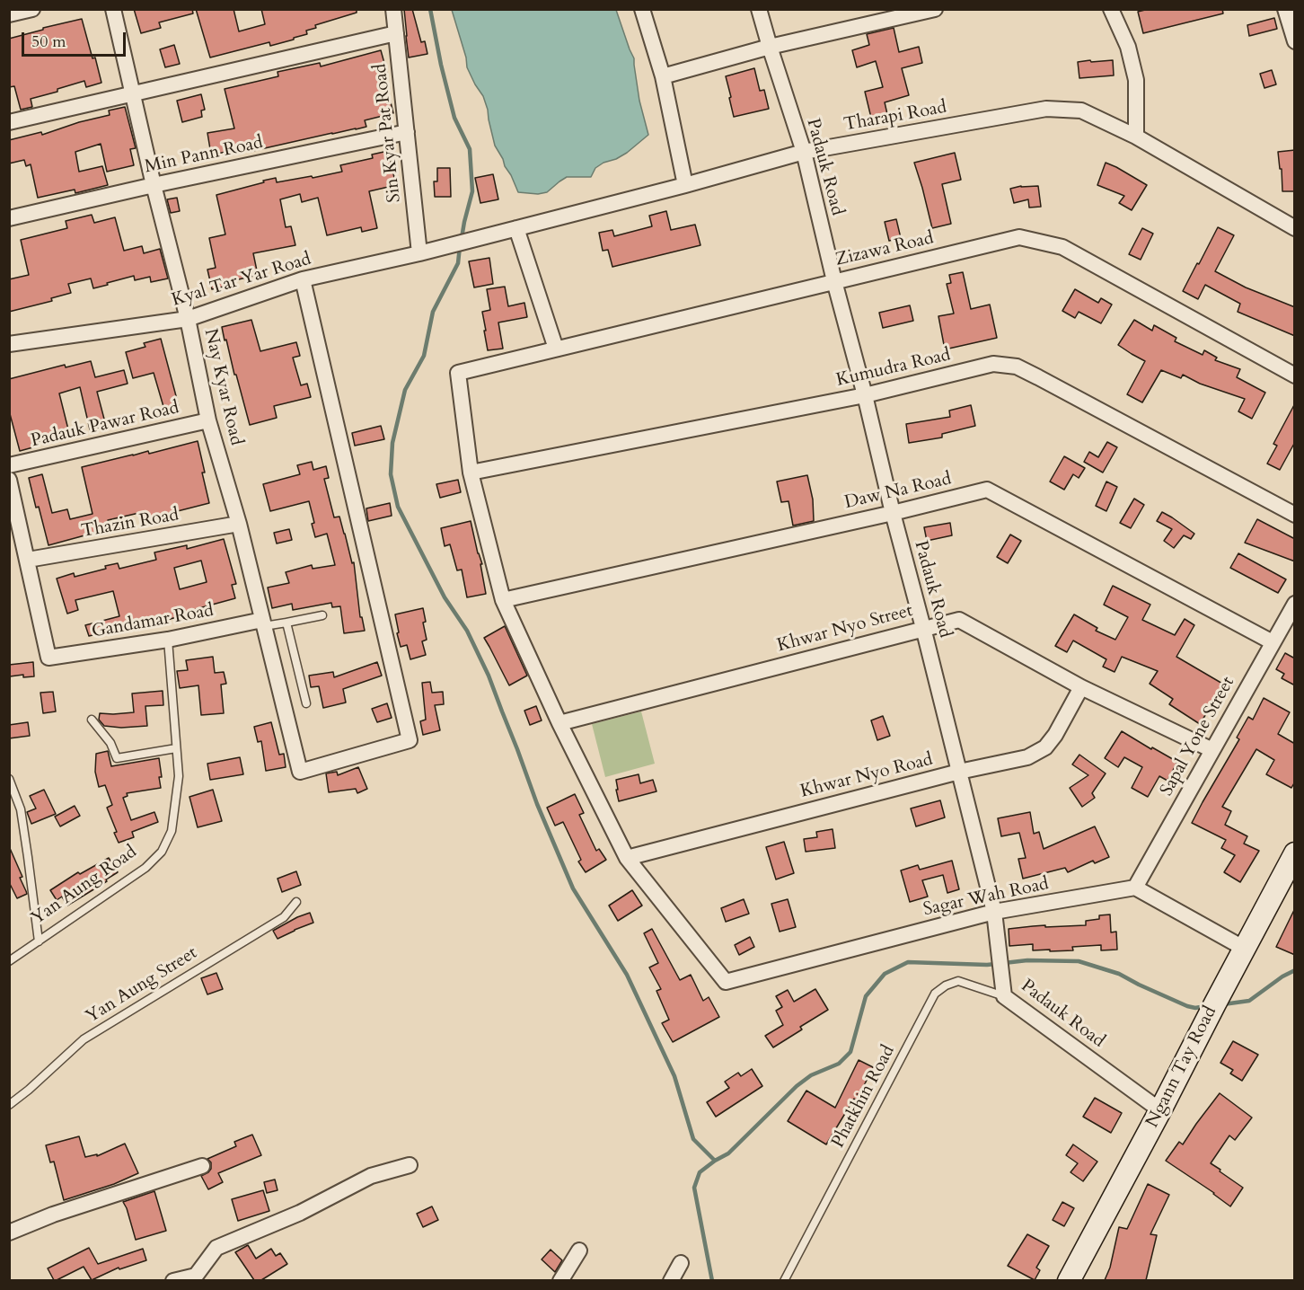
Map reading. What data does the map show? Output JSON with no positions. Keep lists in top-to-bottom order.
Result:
{
  "streets": {
    "main road": ["Ngann Tay Road"],
    "street": [
      "Tharapi Road",
      "Sin Kyar Pat Road",
      "Min Pann Road",
      "Padauk Road",
      "Zizawa Road",
      "Kyal Tar Yar Road",
      "Kumudra Road",
      "Nay Kyar Road",
      "Padauk Pawar Road",
      "Daw Na Road",
      "Thazin Road",
      "Gandamar Road",
      "Khwar Nyo Street",
      "Sapal Yone Street",
      "Khwar Nyo Road",
      "Sagar Wah Road"
    ],
    "lane": ["Yan Aung Road", "Yan Aung Street", "Phatkhin Road"]
  },
  "crossings": [
    ["Tharapi Road", "Sin Kyar Pat Road"],
    ["Tharapi Road", "Padauk Road"],
    ["Tharapi Road", "Kyal Tar Yar Road"],
    ["Sin Kyar Pat Road", "Min Pann Road"],
    ["Sin Kyar Pat Road", "Kyal Tar Yar Road"],
    ["Min Pann Road", "Nay Kyar Road"],
    ["Padauk Road", "Zizawa Road"],
    ["Padauk Road", "Kumudra Road"],
    ["Padauk Road", "Daw Na Road"],
    ["Padauk Road", "Khwar Nyo Street"],
    ["Padauk Road", "Khwar Nyo Road"],
    ["Padauk Road", "Sagar Wah Road"],
    ["Padauk Road", "Ngann Tay Road"],
    ["Padauk Road", "Phatkhin Road"],
    ["Zizawa Road", "Kumudra Road"],
    ["Kyal Tar Yar Road", "Nay Kyar Road"],
    ["Nay Kyar Road", "Padauk Pawar Road"],
    ["Nay Kyar Road", "Thazin Road"],
    ["Nay Kyar Road", "Gandamar Road"],
    ["Daw Na Road", "Sapal Yone Street"],
    ["Gandamar Road", "Yan Aung Road"],
    ["Khwar Nyo Street", "Sapal Yone Street"],
    ["Khwar Nyo Street", "Khwar Nyo Road"],
    ["Sapal Yone Street", "Sagar Wah Road"],
    ["Khwar Nyo Road", "Sagar Wah Road"]
  ],
  "scale_bar": "50 m"
}
